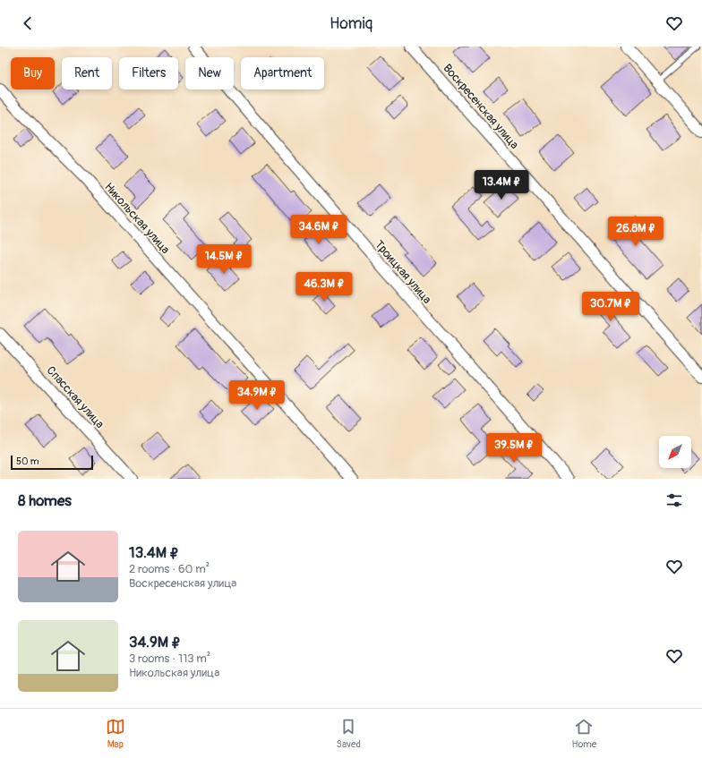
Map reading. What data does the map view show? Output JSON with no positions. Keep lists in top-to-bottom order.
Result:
{
  "streets": {
    "street": [
      "Воскресенская улица",
      "Никольская улица",
      "Троицкая улица",
      "Спасская улица"
    ]
  },
  "scale_bar": "50 m",
  "north": "bottom left",
  "page": {
    "header": "Homiq",
    "chip": [
      "Buy",
      "Rent",
      "Filters",
      "New",
      "Apartment"
    ],
    "price": [
      "13.4M ₽",
      "34.6M ₽",
      "26.8M ₽",
      "14.5M ₽",
      "46.3M ₽",
      "30.7M ₽",
      "34.9M ₽",
      "39.5M ₽"
    ],
    "scale": "50 m",
    "heading": "8 homes",
    "list": [
      {
        "name": "13.4M ₽",
        "note": "2 rooms · 60 m² · Воскресенская улица"
      },
      {
        "name": "34.9M ₽",
        "note": "3 rooms · 113 m² · Никольская улица"
      }
    ],
    "tabs": ["Map", "Saved", "Home"]
  }
}
